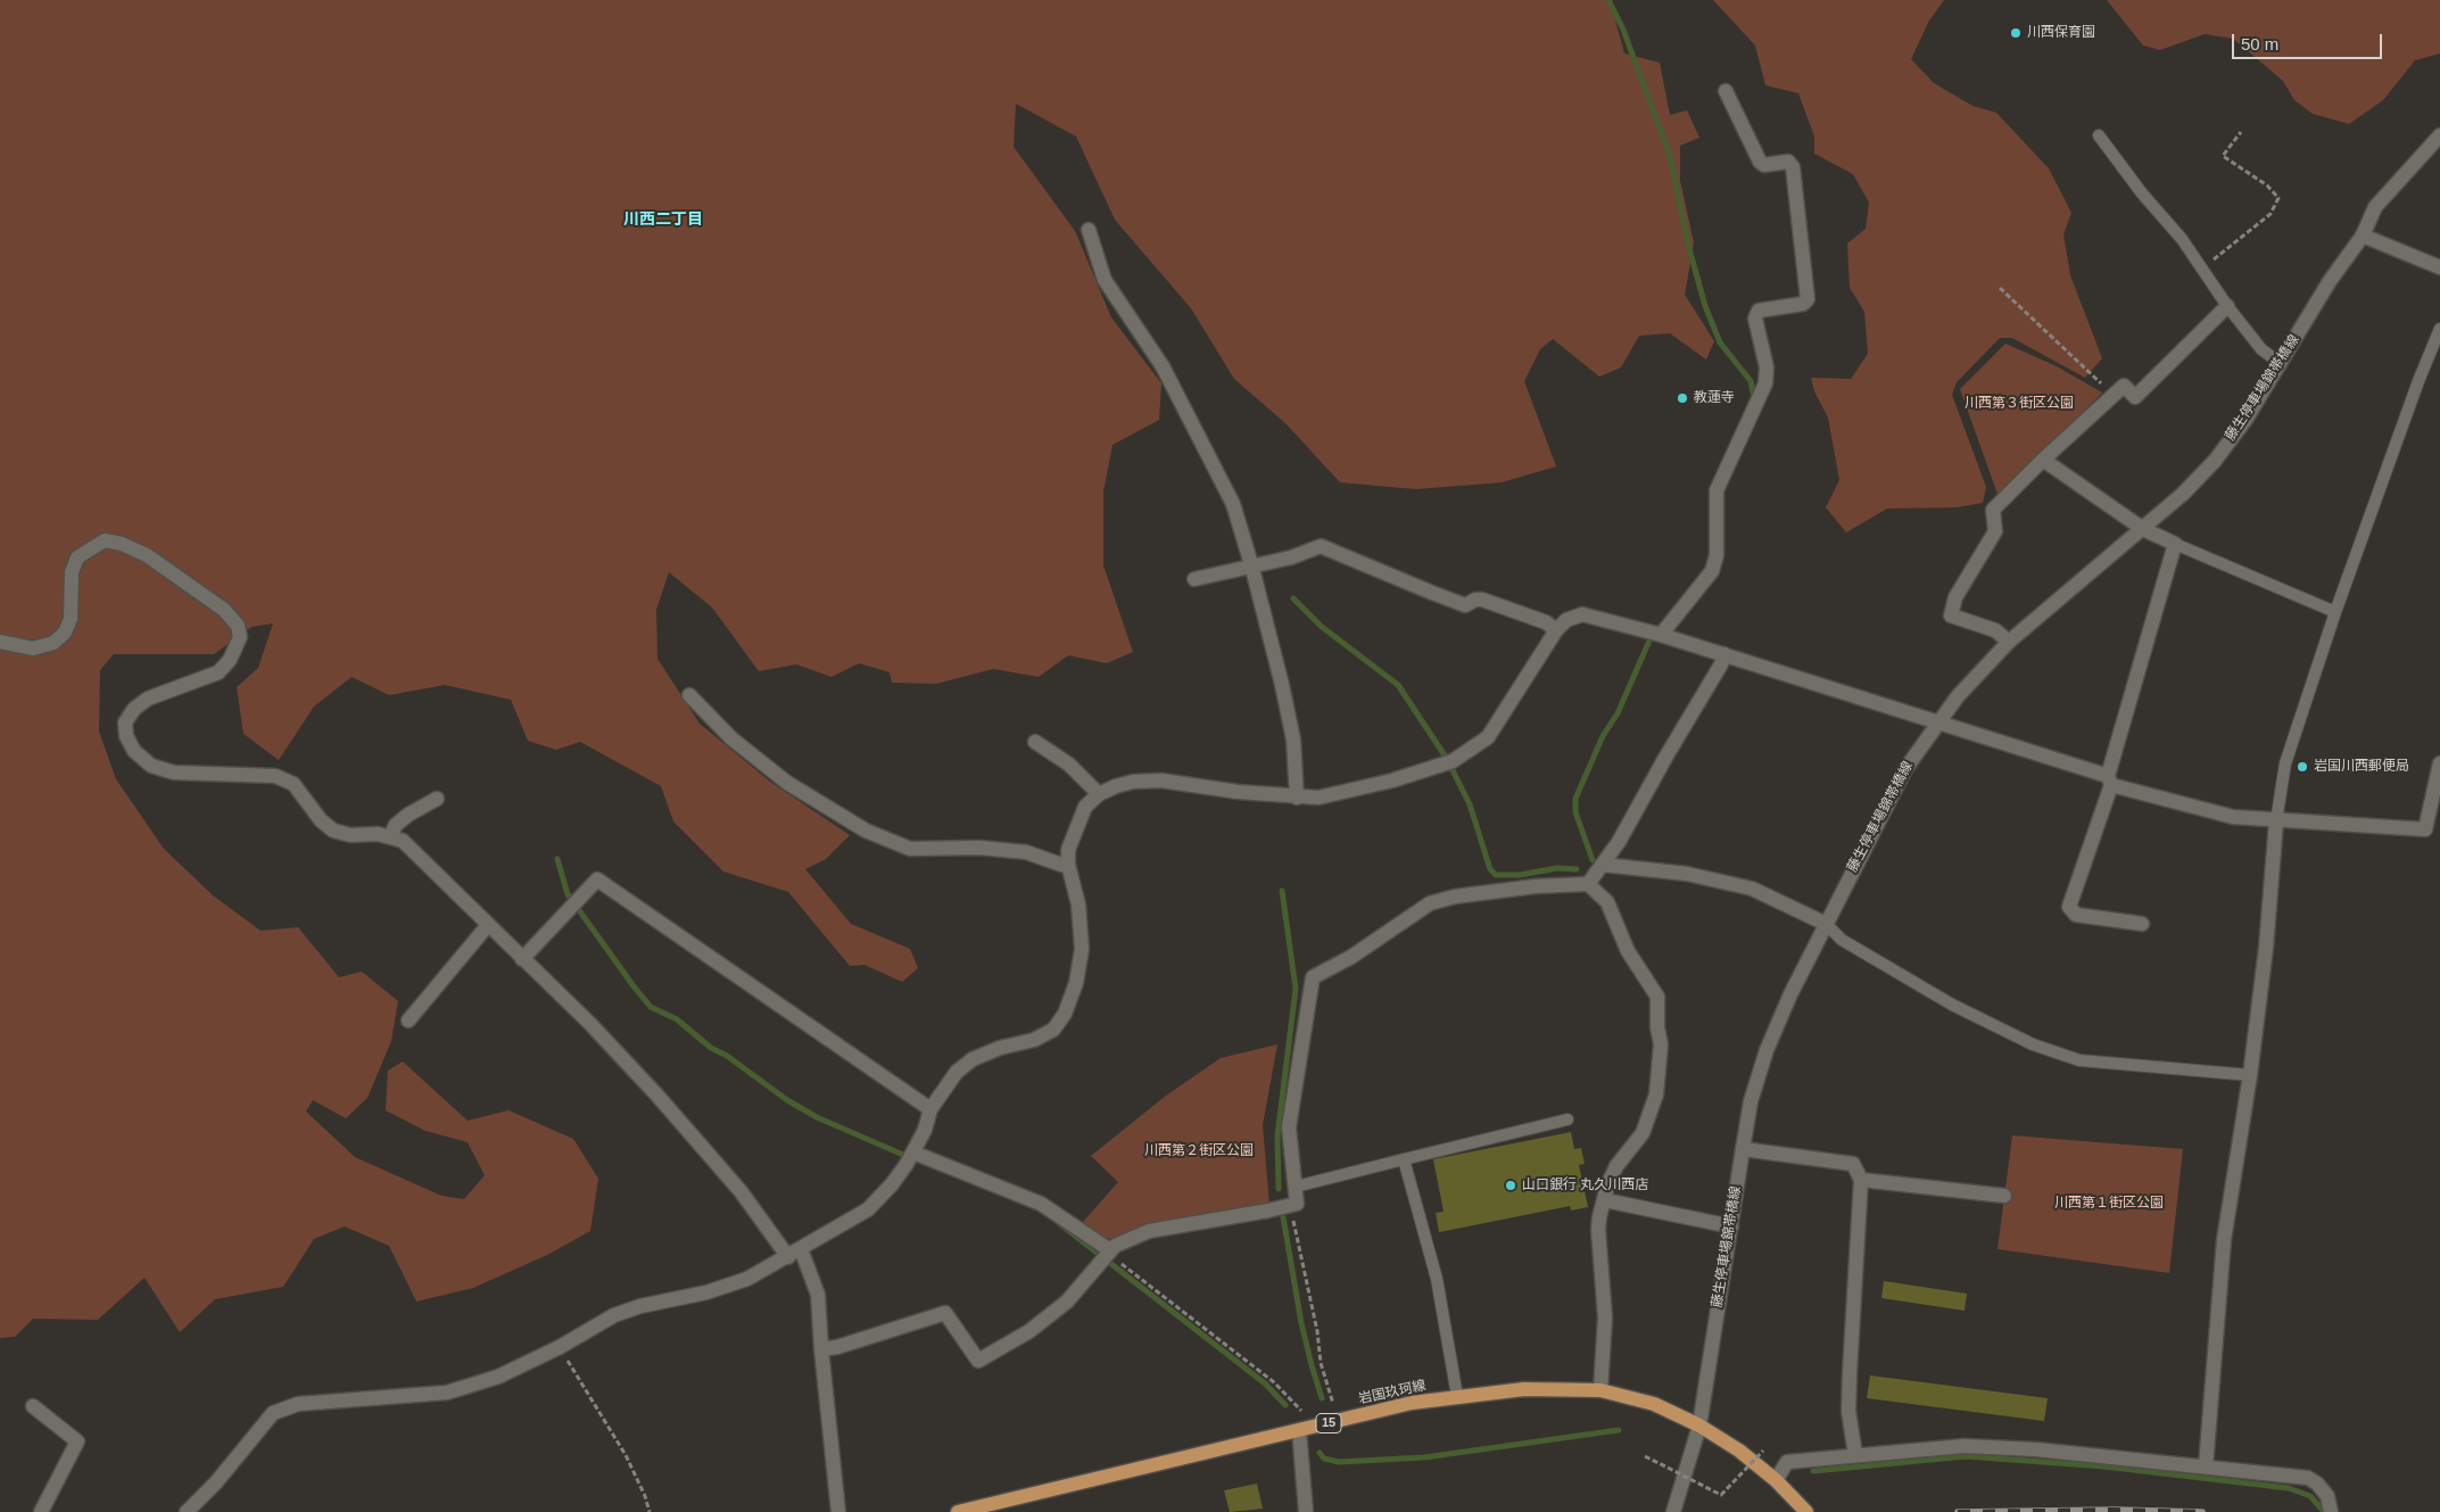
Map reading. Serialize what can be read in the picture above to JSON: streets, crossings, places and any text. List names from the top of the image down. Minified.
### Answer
{"streets":{"main road":["岩国玖珂線","15"],"street":["藤生停車場錦帯橋線"]},"crossings":[["藤生停車場錦帯橋線","岩国玖珂線"]],"districts":["川西二丁目"],"parks":["川西第３街区公園","川西第２街区公園","川西第１街区公園"],"places":["川西保育園","教蓮寺","岩国川西郵便局","山口銀行 丸久川西店"],"scale_bar":"50 m"}
